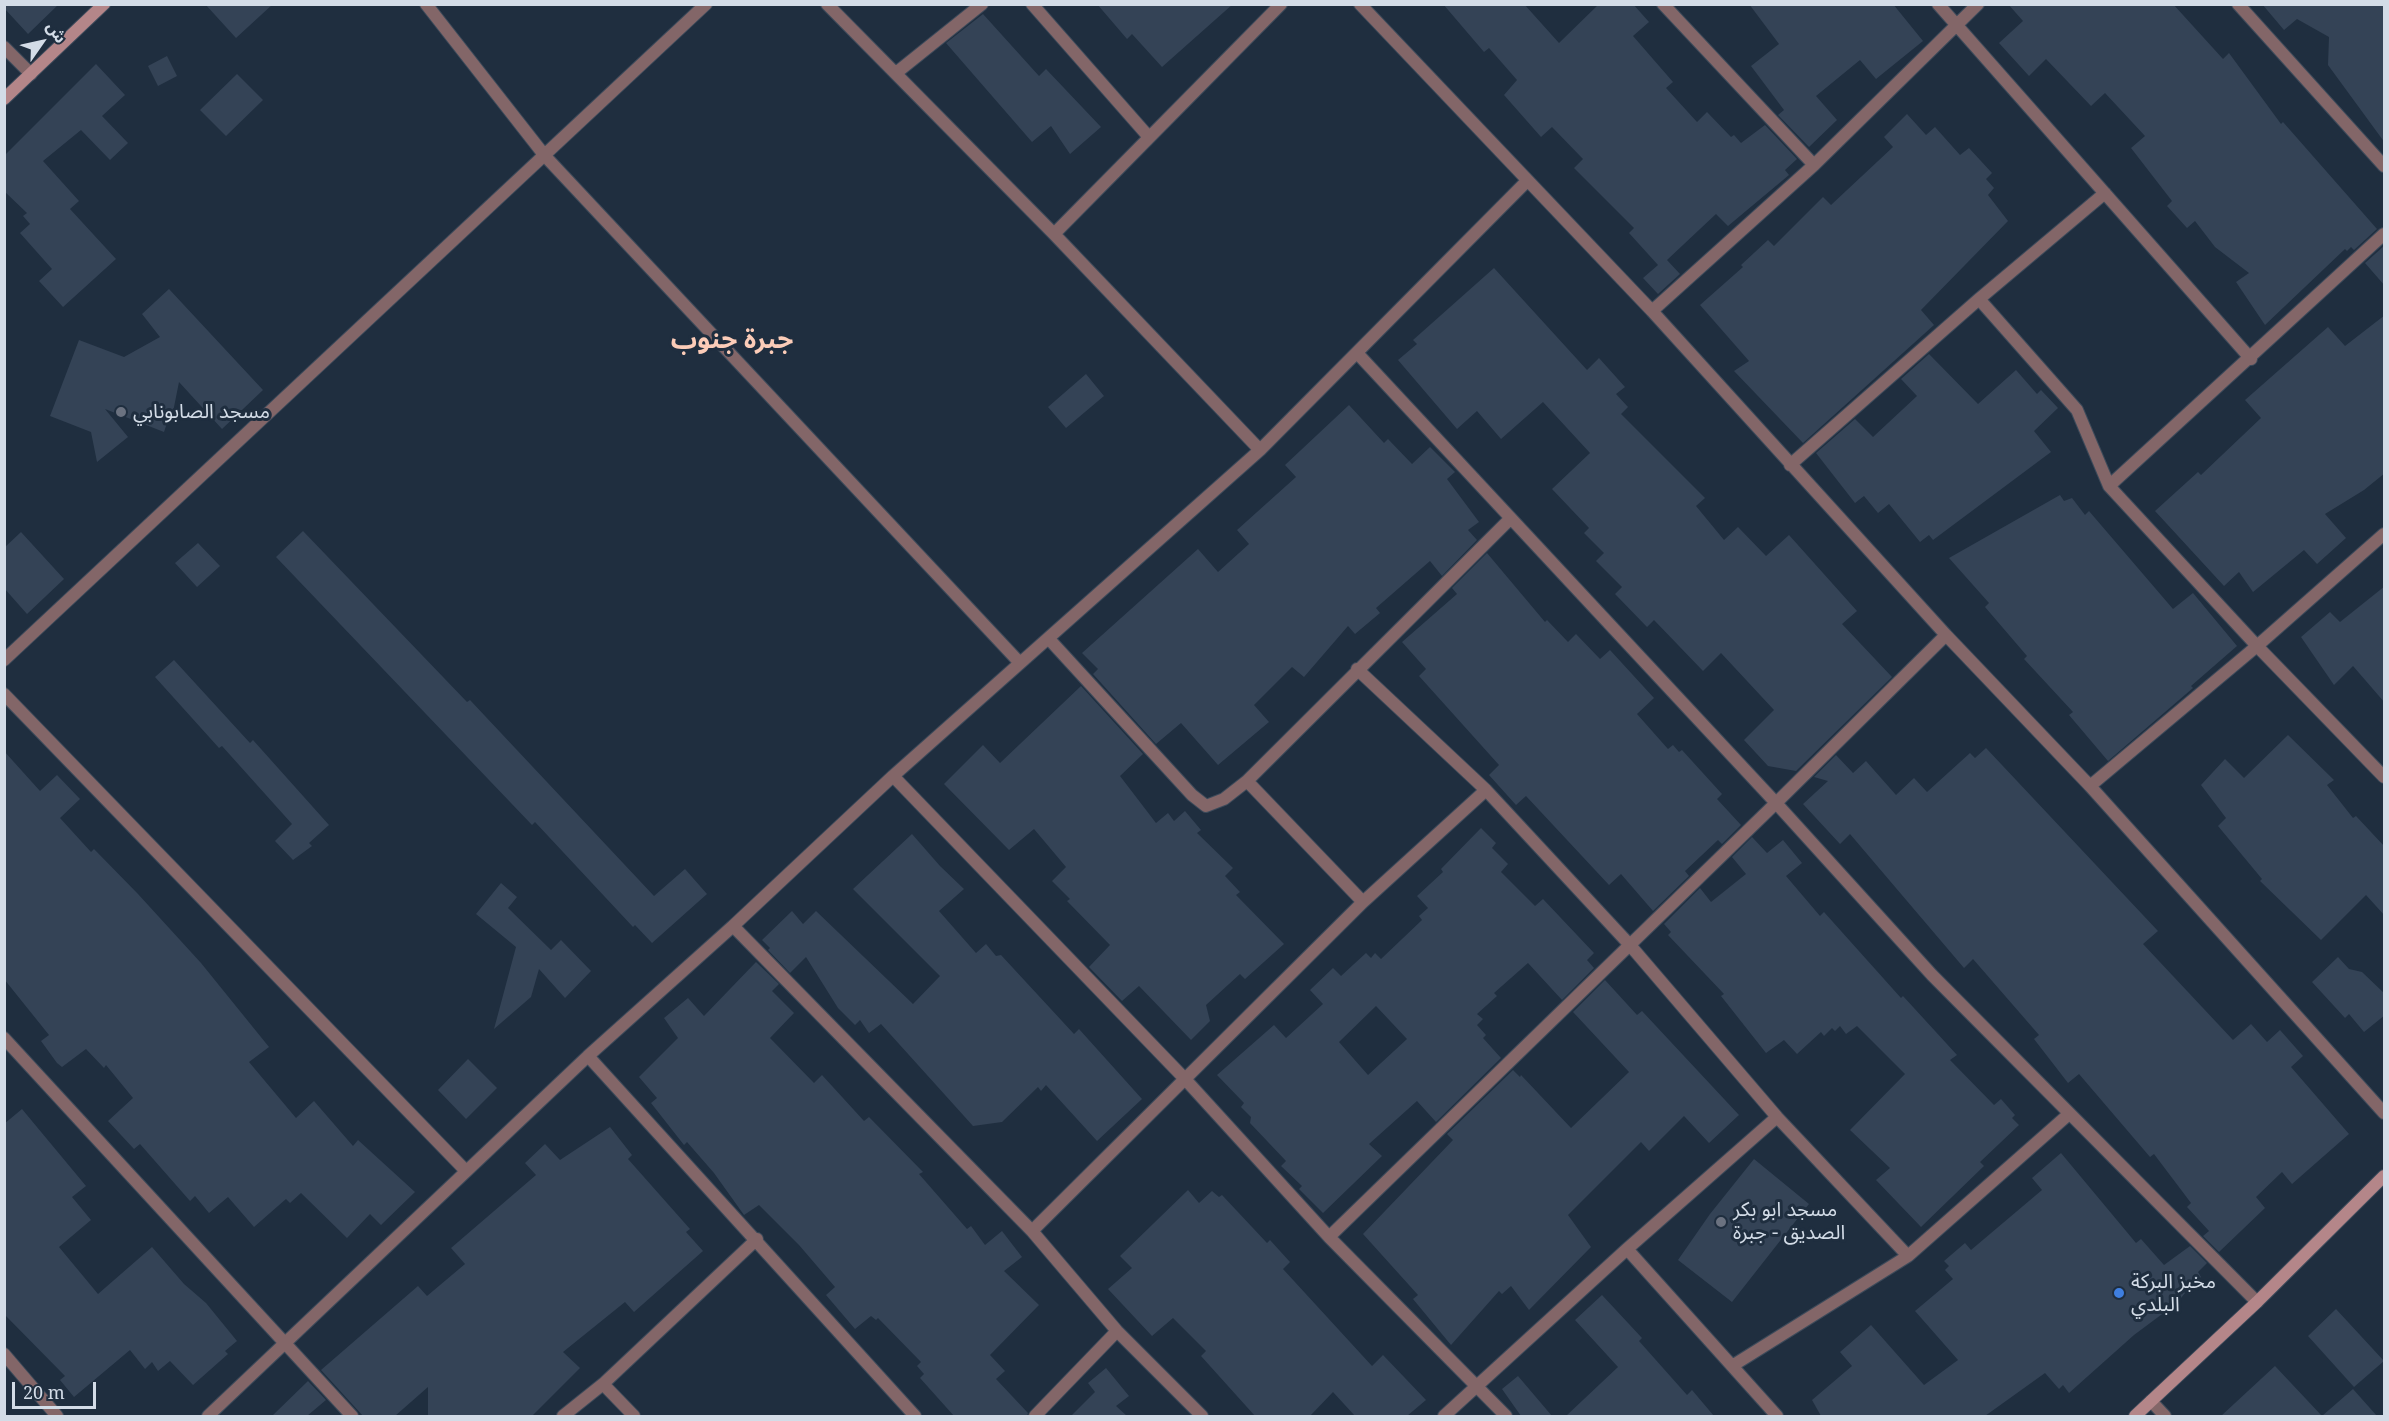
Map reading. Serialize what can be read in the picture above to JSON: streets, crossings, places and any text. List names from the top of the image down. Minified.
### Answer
{"districts":["جبرة جنوب"],"places":["مسجد الصابونابي","مسجد ابو بكر الصديق - جبرة","مخبز البركة البلدي"],"scale_bar":"20 m","north":"top right"}
